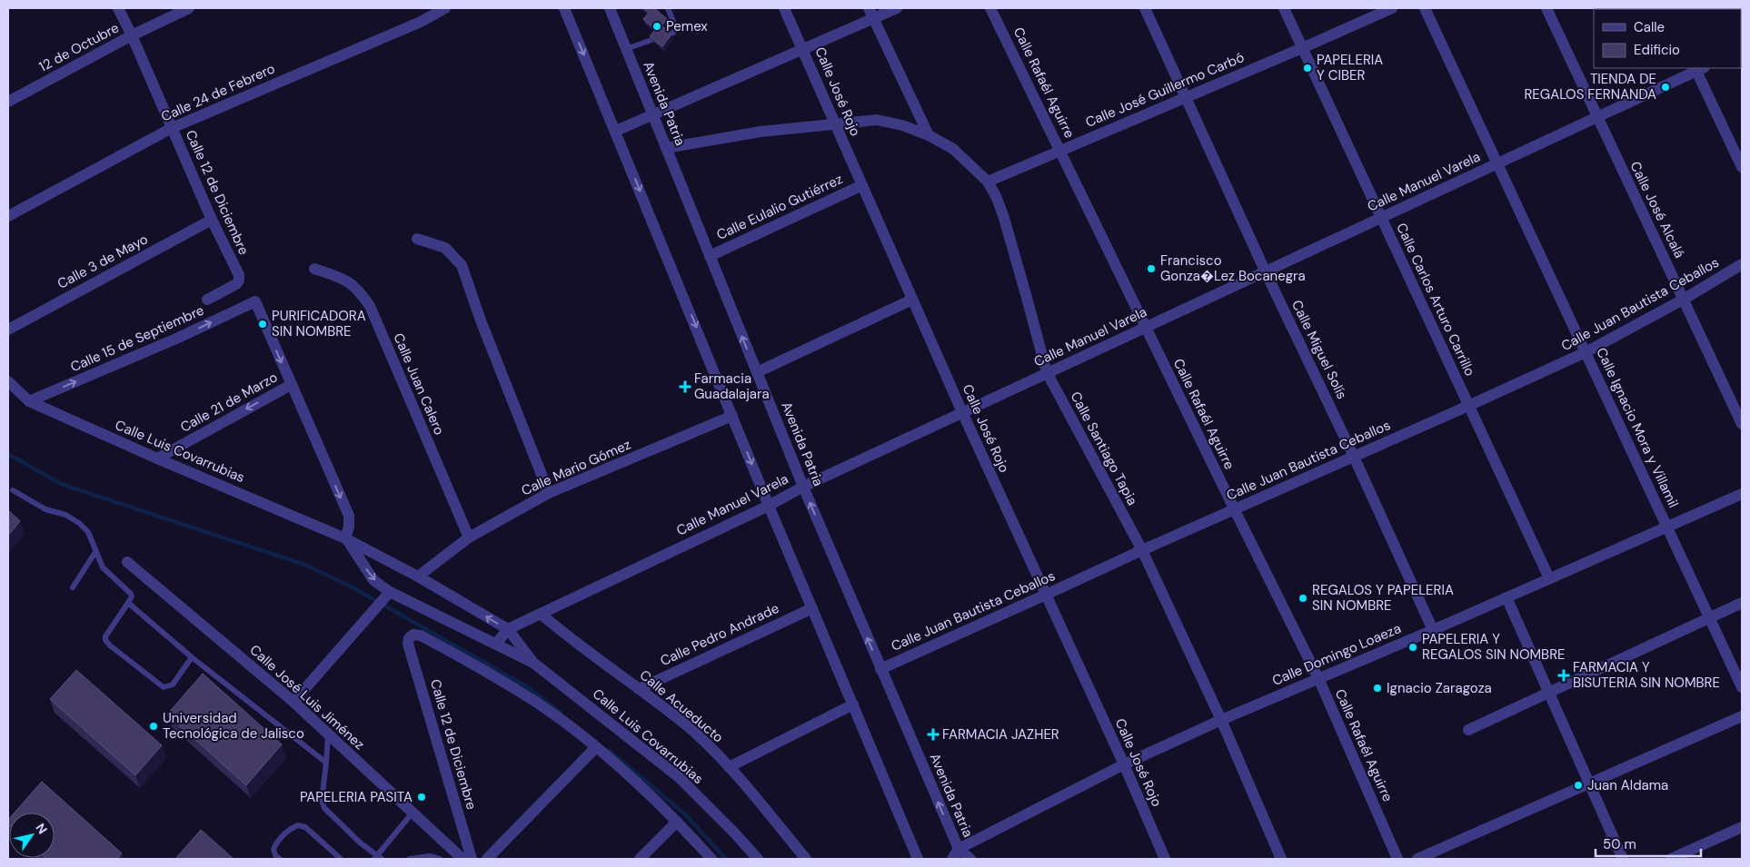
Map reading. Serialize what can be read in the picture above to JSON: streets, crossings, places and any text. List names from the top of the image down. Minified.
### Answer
{"streets":{"street":["12 de Octubre","Calle Rafaél Aguirre","Calle José Guillermo Carbó","Calle José Rojo","Calle 24 de Febrero","Avenida Patria","Calle Manuel Varela","Calle 12 de Diciembre","Calle Eulalio Gutiérrez","Calle José Alcalá","Calle 3 de Mayo","Calle Carlos Arturo Carrillo","Calle Juan Bautista Ceballos","Calle 15 de Septiembre","Calle Miguel Solís","Calle Juan Calero","Calle 21 de Marzo","Calle Ignacio Mora y Villamil","Calle Santiago Tapia","Calle Luis Covarrubias","Calle Mario Gómez","Calle Pedro Andrade","Calle Domingo Loaeza","Calle José Luis Jiménez","Calle Acueducto"]},"crossings":[["12 de Octubre","Calle 12 de Diciembre"],["Calle Rafaél Aguirre","Calle José Guillermo Carbó"],["Calle Rafaél Aguirre","Calle Manuel Varela"],["Calle Rafaél Aguirre","Calle Juan Bautista Ceballos"],["Calle Rafaél Aguirre","Calle Domingo Loaeza"],["Calle José Guillermo Carbó","Calle Carlos Arturo Carrillo"],["Calle José Guillermo Carbó","Calle Miguel Solís"],["Calle José Guillermo Carbó","Calle Santiago Tapia"],["Calle José Rojo","Calle Manuel Varela"],["Calle José Rojo","Calle Eulalio Gutiérrez"],["Calle José Rojo","Calle Juan Bautista Ceballos"],["Calle José Rojo","Calle Domingo Loaeza"],["Calle 24 de Febrero","Calle 12 de Diciembre"],["Avenida Patria","Calle Manuel Varela"],["Avenida Patria","Calle Eulalio Gutiérrez"],["Avenida Patria","Calle Juan Bautista Ceballos"],["Avenida Patria","Calle Domingo Loaeza"],["Calle Manuel Varela","Calle José Alcalá"],["Calle Manuel Varela","Calle Carlos Arturo Carrillo"],["Calle Manuel Varela","Calle Miguel Solís"],["Calle Manuel Varela","Calle Ignacio Mora y Villamil"],["Calle Manuel Varela","Calle Santiago Tapia"],["Calle Manuel Varela","Calle Luis Covarrubias"],["Calle Manuel Varela","Calle Acueducto"],["Calle 12 de Diciembre","Calle 3 de Mayo"],["Calle José Alcalá","Calle Juan Bautista Ceballos"],["Calle Carlos Arturo Carrillo","Calle Juan Bautista Ceballos"],["Calle Carlos Arturo Carrillo","Calle Domingo Loaeza"],["Calle Juan Bautista Ceballos","Calle Miguel Solís"],["Calle Juan Bautista Ceballos","Calle Ignacio Mora y Villamil"],["Calle Juan Bautista Ceballos","Calle Santiago Tapia"],["Calle 15 de Septiembre","Calle 21 de Marzo"],["Calle 15 de Septiembre","Calle Luis Covarrubias"],["Calle Miguel Solís","Calle Domingo Loaeza"],["Calle Juan Calero","Calle Mario Gómez"],["Calle 21 de Marzo","Calle Luis Covarrubias"],["Calle Ignacio Mora y Villamil","Calle Domingo Loaeza"],["Calle Santiago Tapia","Calle Domingo Loaeza"],["Calle Luis Covarrubias","Calle Mario Gómez"],["Calle Pedro Andrade","Calle Acueducto"]],"one_way":["Calle 21 de Marzo"],"places":{"other":["Pemex","PAPELERIA Y CIBER","TIENDA DE REGALOS FERNANDA","Francisco Gonza�Lez Bocanegra","PURIFICADORA SIN NOMBRE","REGALOS Y PAPELERIA SIN NOMBRE","PAPELERIA Y REGALOS SIN NOMBRE","Ignacio Zaragoza","Universidad Tecnológica de Jalisco","Juan Aldama","PAPELERIA PASITA"],"health":["Farmacia Guadalajara","FARMACIA Y BISUTERIA SIN NOMBRE","FARMACIA JAZHER"]},"legend":["Calle","Edificio"],"scale_bar":"50 m","north":"top right"}
